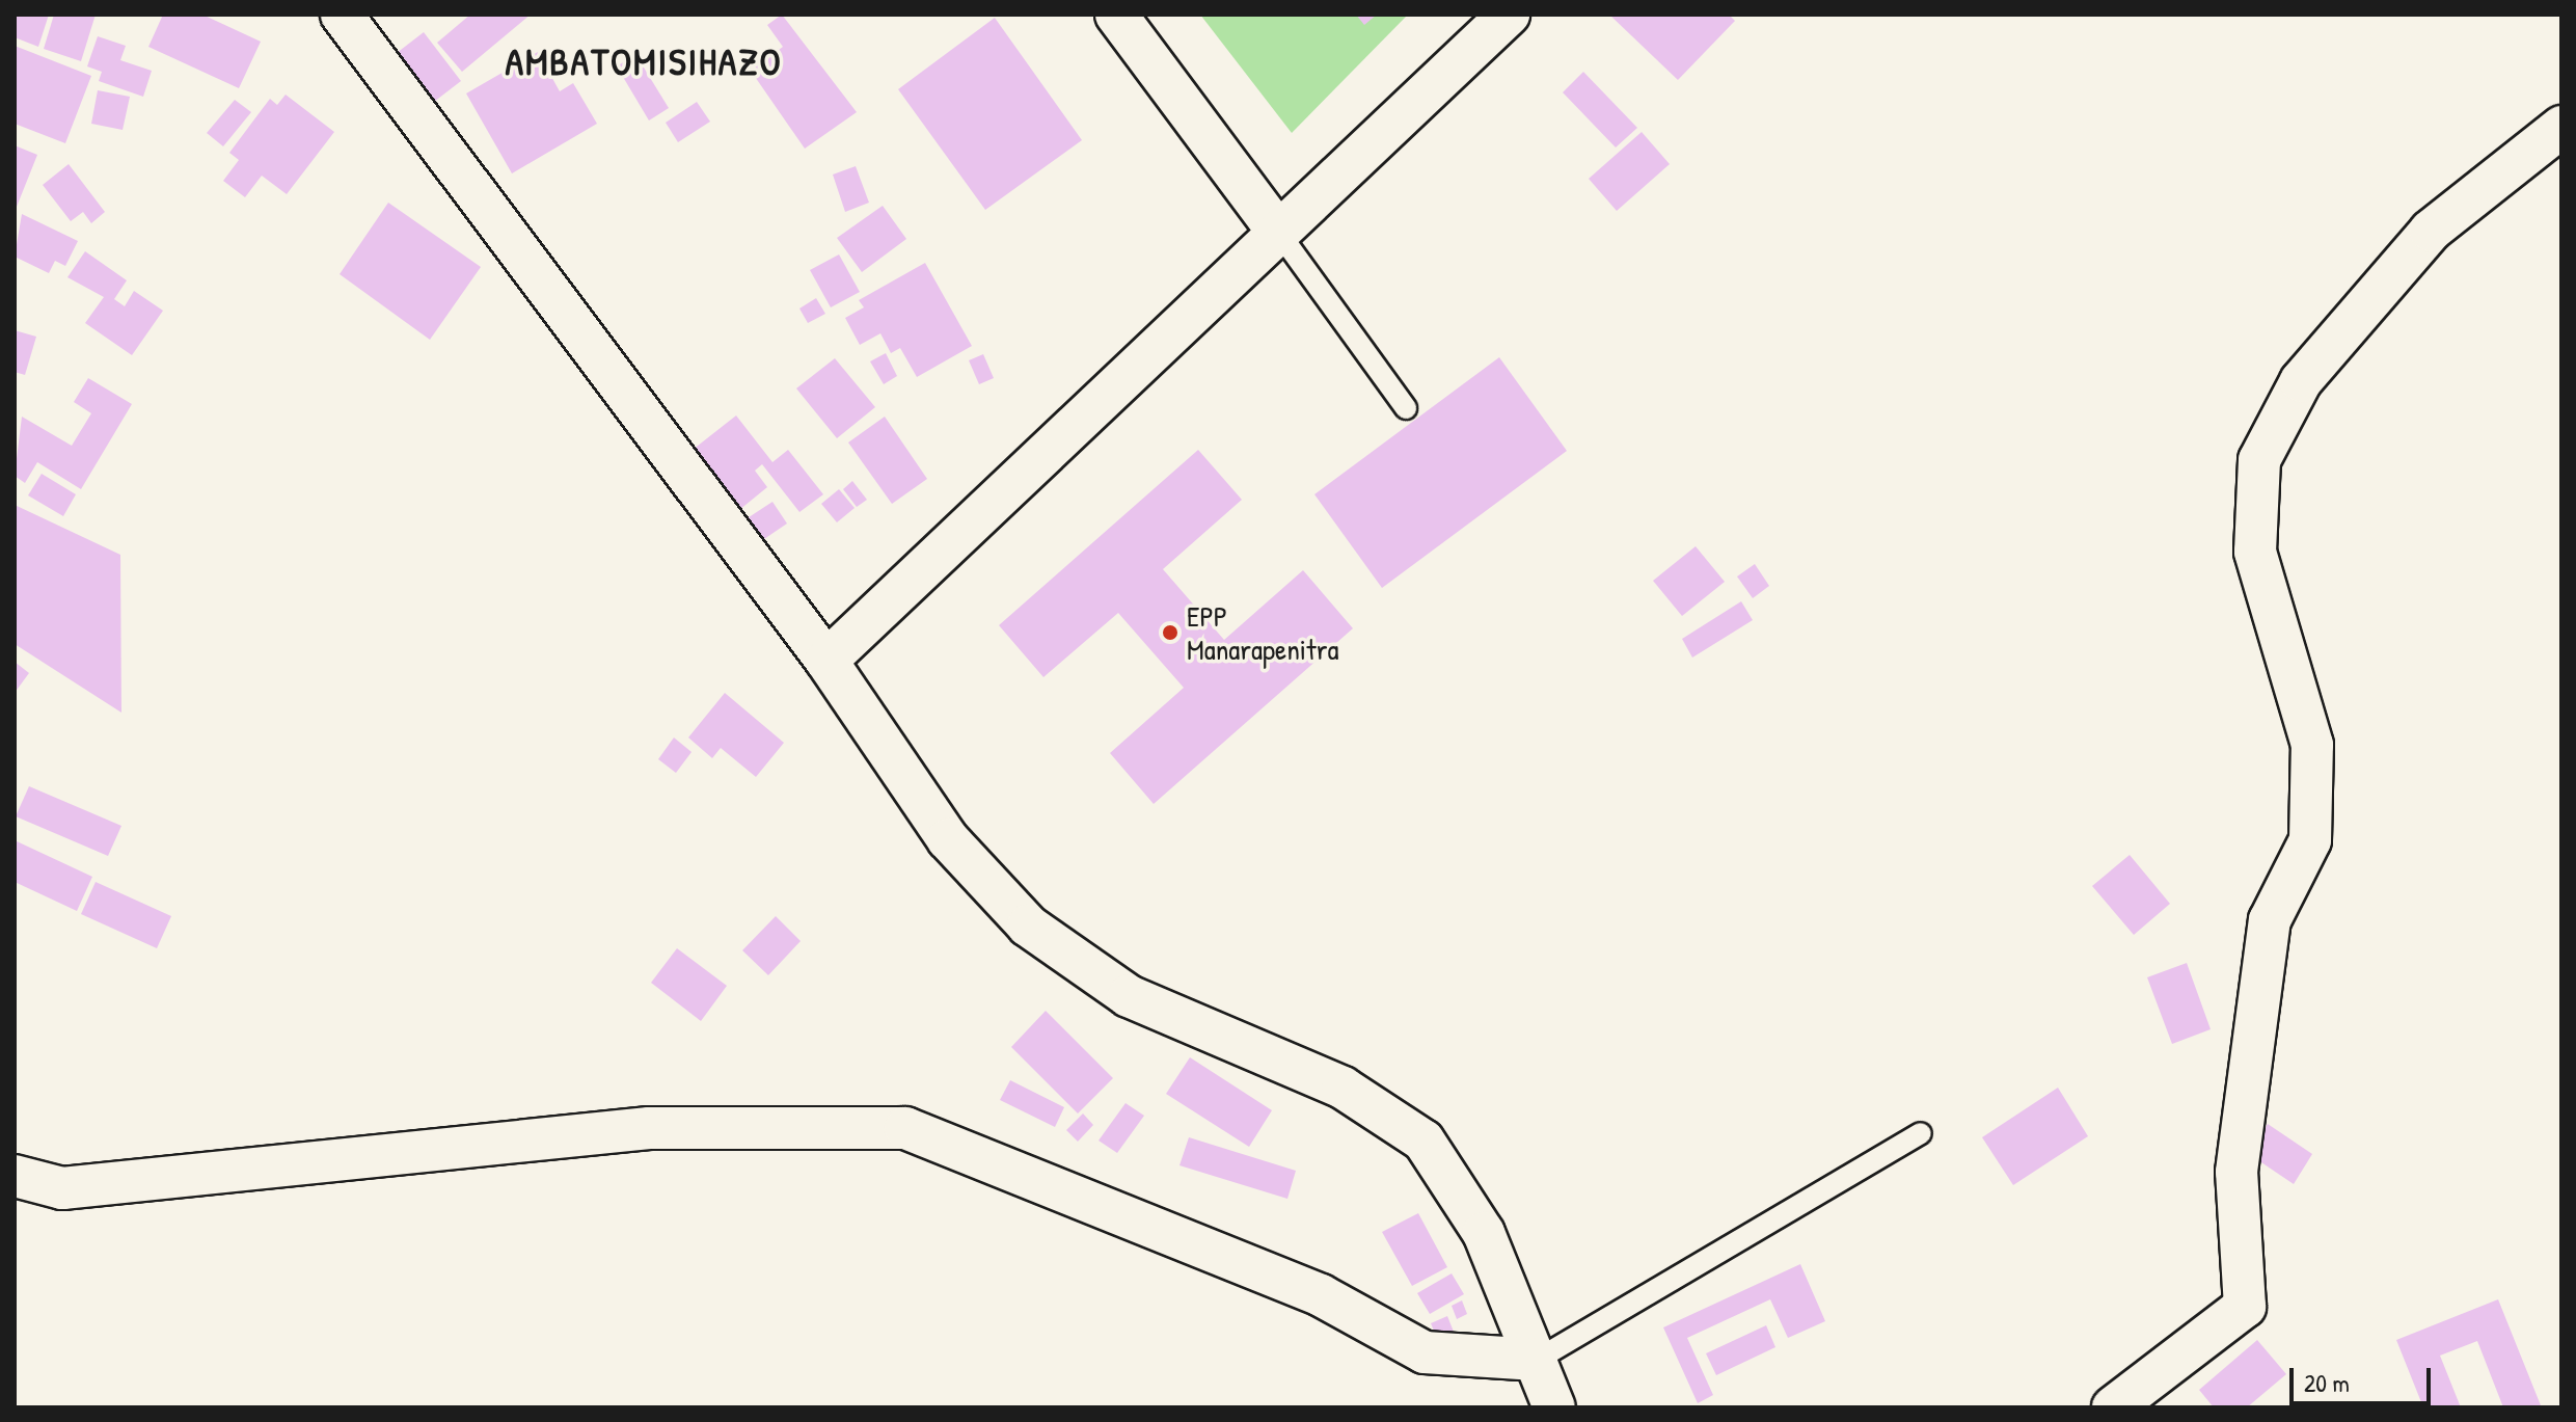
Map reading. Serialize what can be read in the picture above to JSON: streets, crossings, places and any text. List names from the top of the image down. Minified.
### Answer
{"districts":["AMBATOMISIHAZO"],"places":["EPP Manarapenitra"],"scale_bar":"20 m"}
